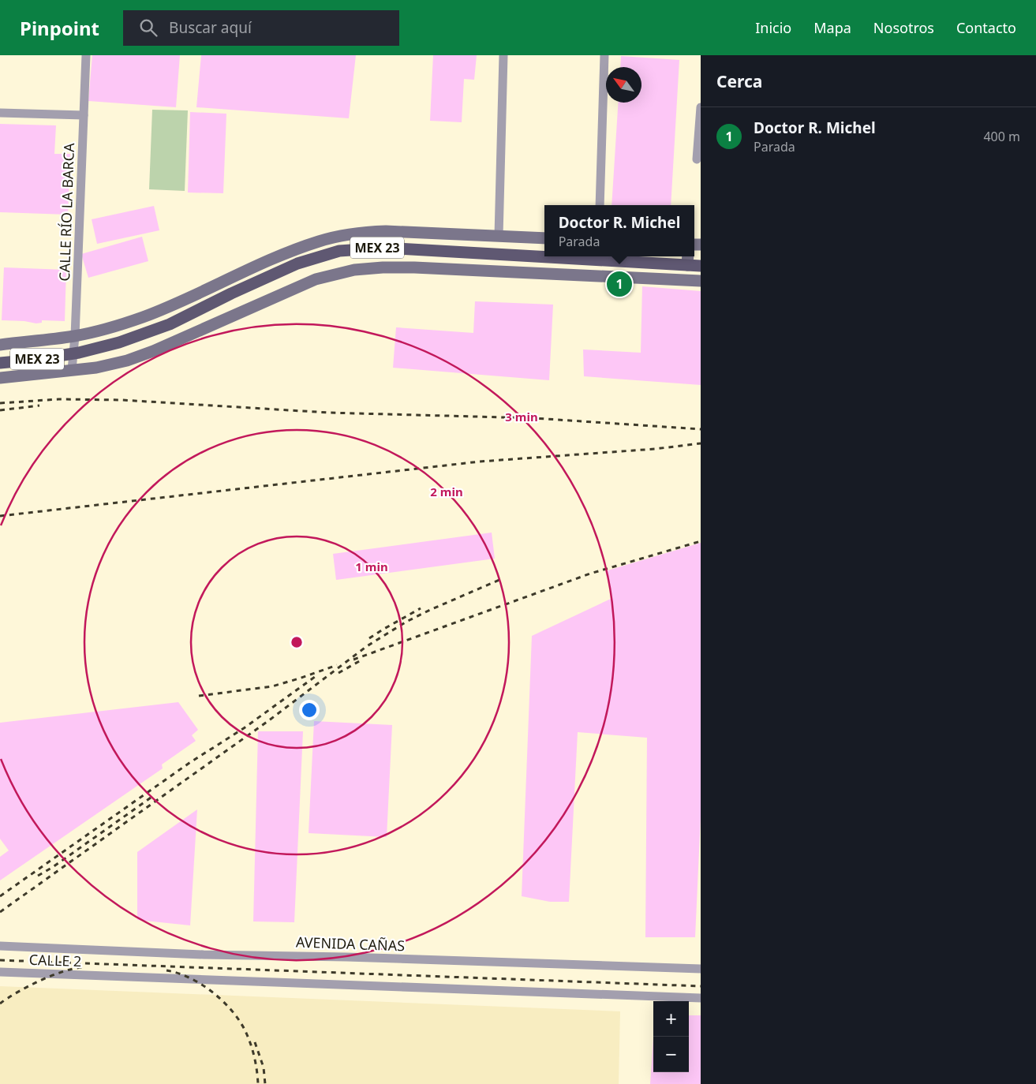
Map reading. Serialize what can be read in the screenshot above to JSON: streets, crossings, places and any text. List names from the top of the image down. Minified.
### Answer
{"streets":{"main road":["MEX 23"],"street":["CALLE RÍO LA BARCA","AVENIDA CAÑAS","CALLE 2"]},"crossings":[["CALLE RÍO LA BARCA","MEX 23"]],"north":"top left","page":{"header":"Pinpoint","search":"Buscar aquí","nav":["Inicio","Mapa","Nosotros","Contacto"],"heading":"Cerca","list":[{"mark":"1","name":"Doctor R. Michel","note":"Parada","value":"400 m"}],"popup":["Doctor R. Michel","Parada"],"pins":"1","map_buttons":["+","−"]},"rings":["3 min","2 min","1 min"]}
